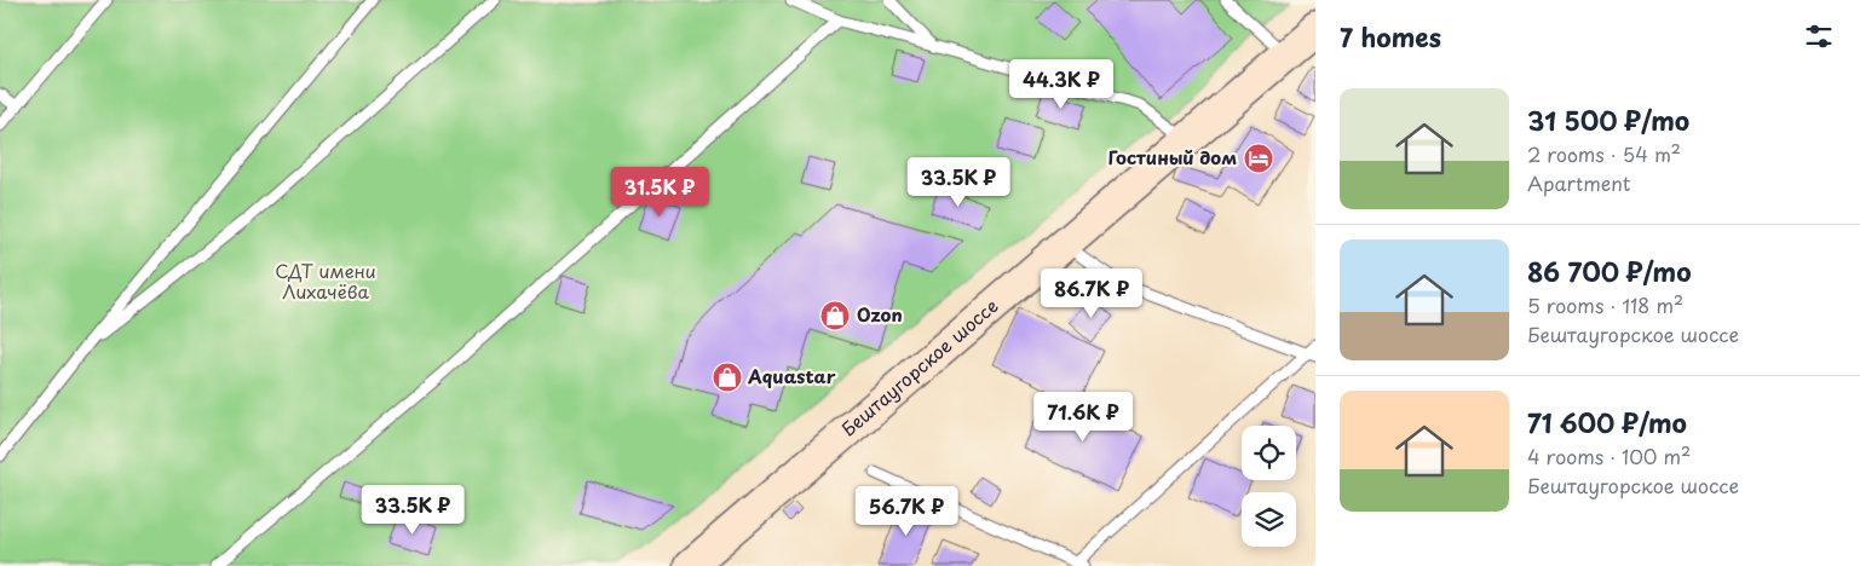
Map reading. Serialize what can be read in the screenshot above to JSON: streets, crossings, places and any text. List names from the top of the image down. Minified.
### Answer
{"streets":{"main road":["Бештаугорское шоссе"]},"parks":["СДТ имени Лихачёва"],"places":{"hotel":["Гостиный дом"],"shop":["Ozon","Aquastar"]},"page":{"heading":"7 homes","price":["44.3K ₽","33.5K ₽","31.5K ₽","86.7K ₽","71.6K ₽","33.5K ₽","56.7K ₽"],"list":[{"name":"31 500 ₽/mo","note":"2 rooms · 54 m² · Apartment"},{"name":"86 700 ₽/mo","note":"5 rooms · 118 m² · Бештаугорское шоссе"},{"name":"71 600 ₽/mo","note":"4 rooms · 100 m² · Бештаугорское шоссе"}]}}
